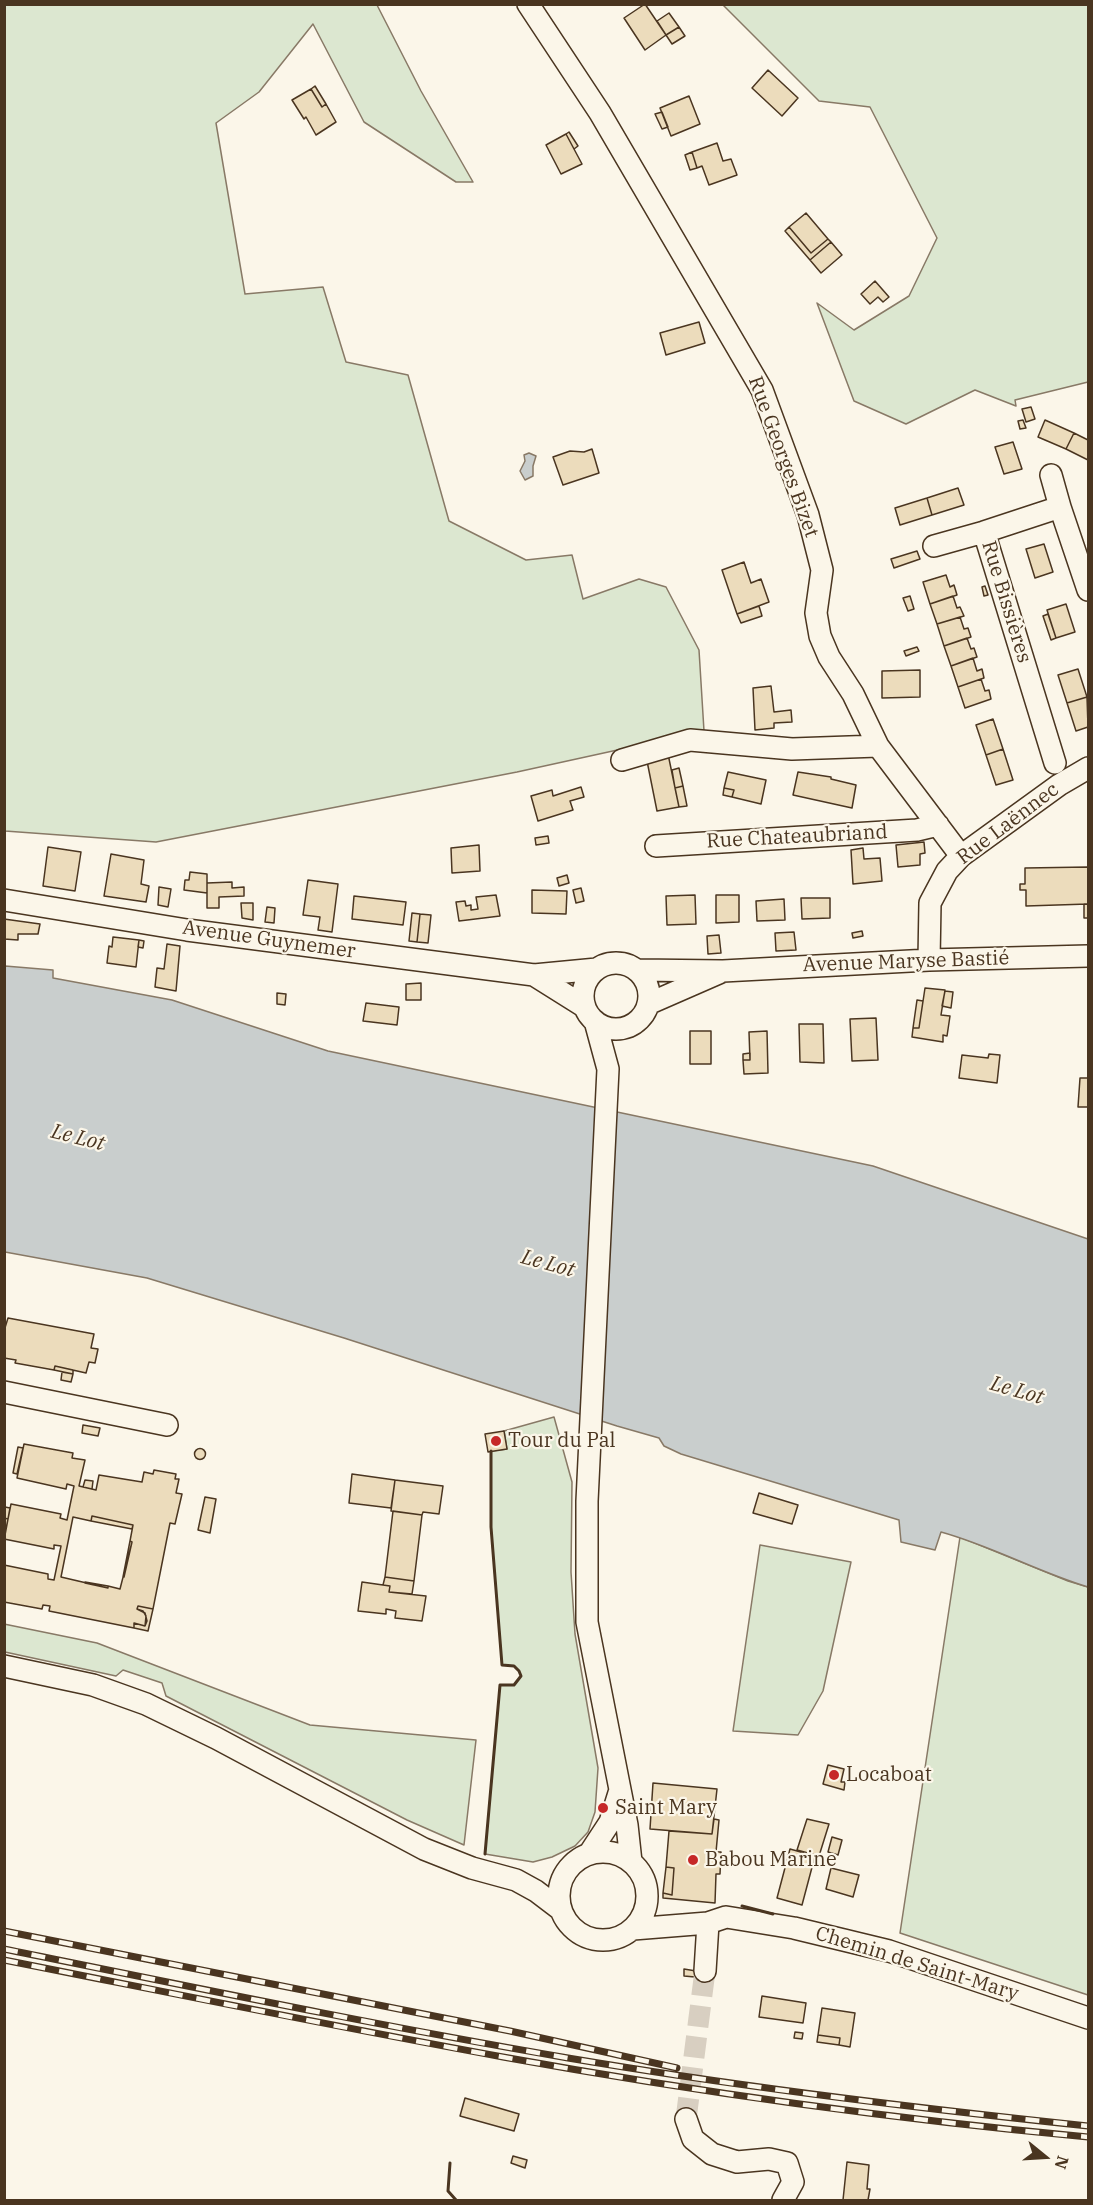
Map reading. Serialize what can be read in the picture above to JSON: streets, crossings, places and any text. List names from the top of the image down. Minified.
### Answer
{"streets":{"street":["Rue Georges Bizet","Rue Bissières","Rue Laënnec","Rue Chateaubriand","Avenue Guynemer","Avenue Maryse Bastié","Chemin de Saint-Mary"]},"crossings":[["Rue Georges Bizet","Rue Laënnec"],["Rue Georges Bizet","Rue Chateaubriand"],["Rue Laënnec","Avenue Maryse Bastié"],["Avenue Guynemer","Avenue Maryse Bastié"]],"water":["Le Lot"],"places":["Tour du Pal","Locaboat","Saint Mary","Babou Marine"],"north":"right"}
